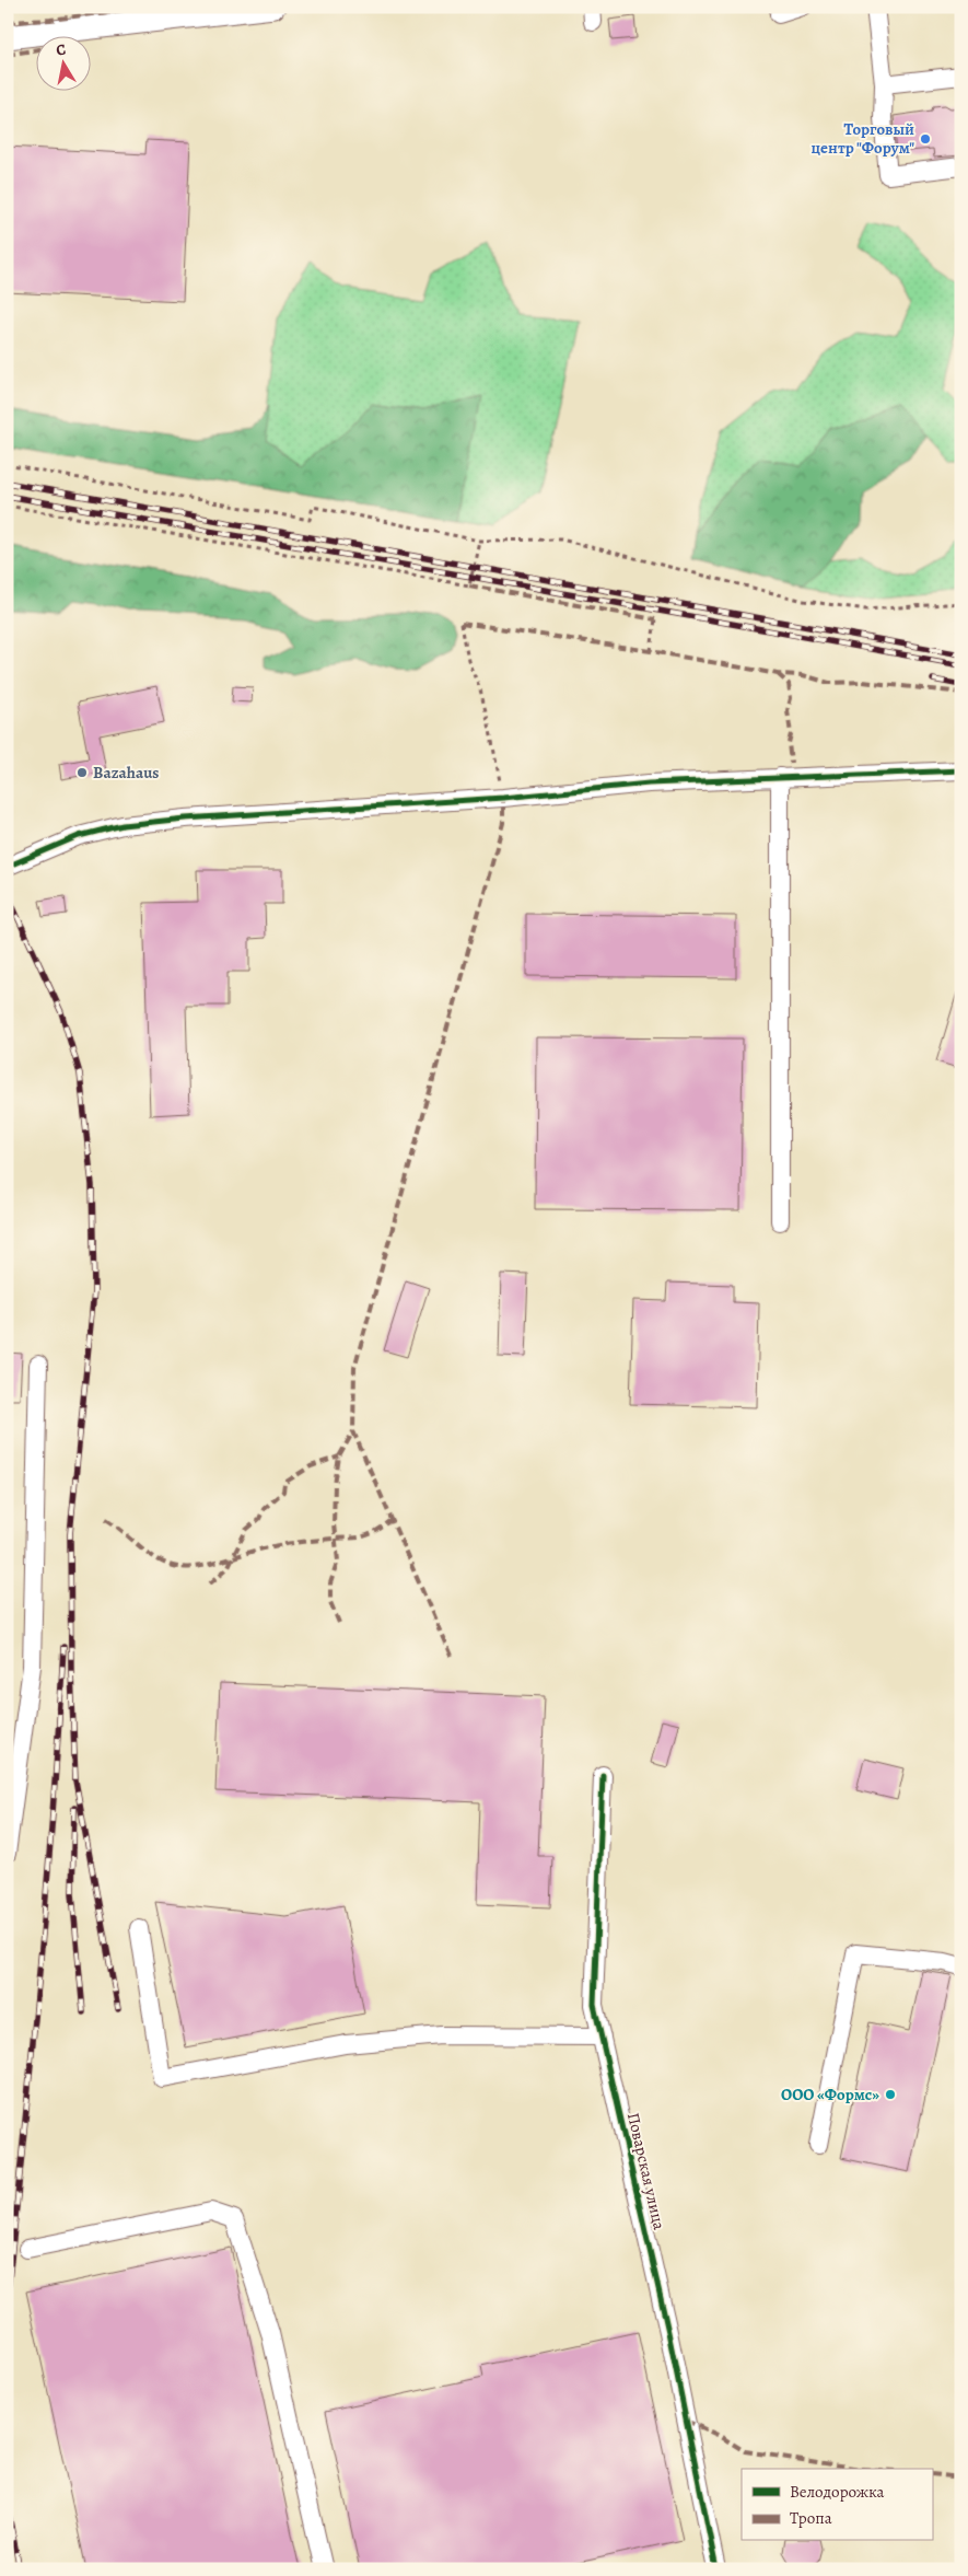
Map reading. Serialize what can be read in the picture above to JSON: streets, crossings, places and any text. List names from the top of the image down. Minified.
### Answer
{"streets":{"street":["Поварская улица"]},"places":["Торговый центр \"Форум\"","Bazahaus","ООО «Формс»"],"legend":["Велодорожка","Тропа"],"north":"top"}
